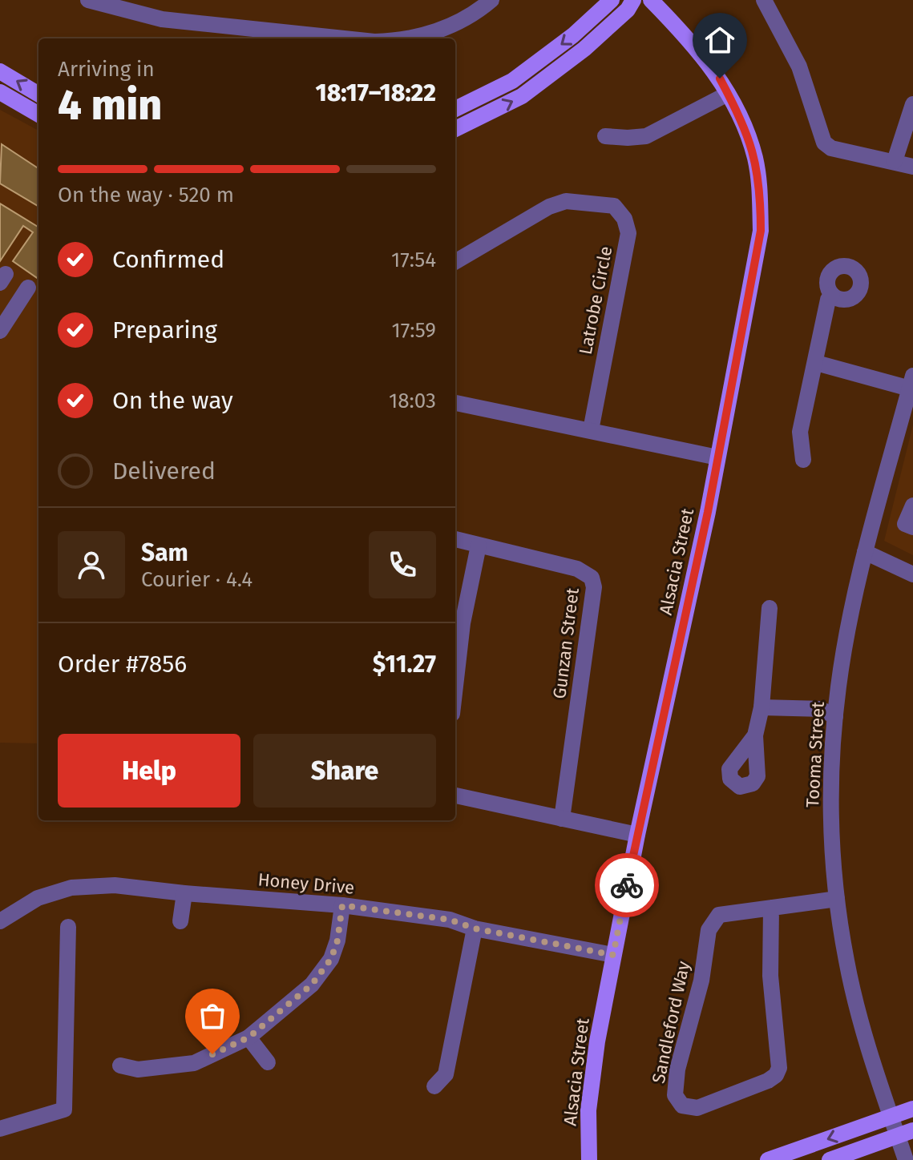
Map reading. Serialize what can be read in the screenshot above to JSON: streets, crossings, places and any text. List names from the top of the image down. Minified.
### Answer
{"streets":{"main road":["Alsacia Street"],"street":["Latrobe Circle","Gunzan Street","Tooma Street","Honey Drive","Sandleford Way"]},"crossings":[["Alsacia Street","Honey Drive"]],"page":{"heading":["4 min","Arriving in","18:17–18:22"],"panel":["Sam","Courier · 4.4","Order #7856","$11.27"],"bar":"On the way · 520 m","list":[["Confirmed","17:54"],["Preparing","17:59"],["On the way","18:03"],"Delivered"],"buttons":["Help","Share"]}}
